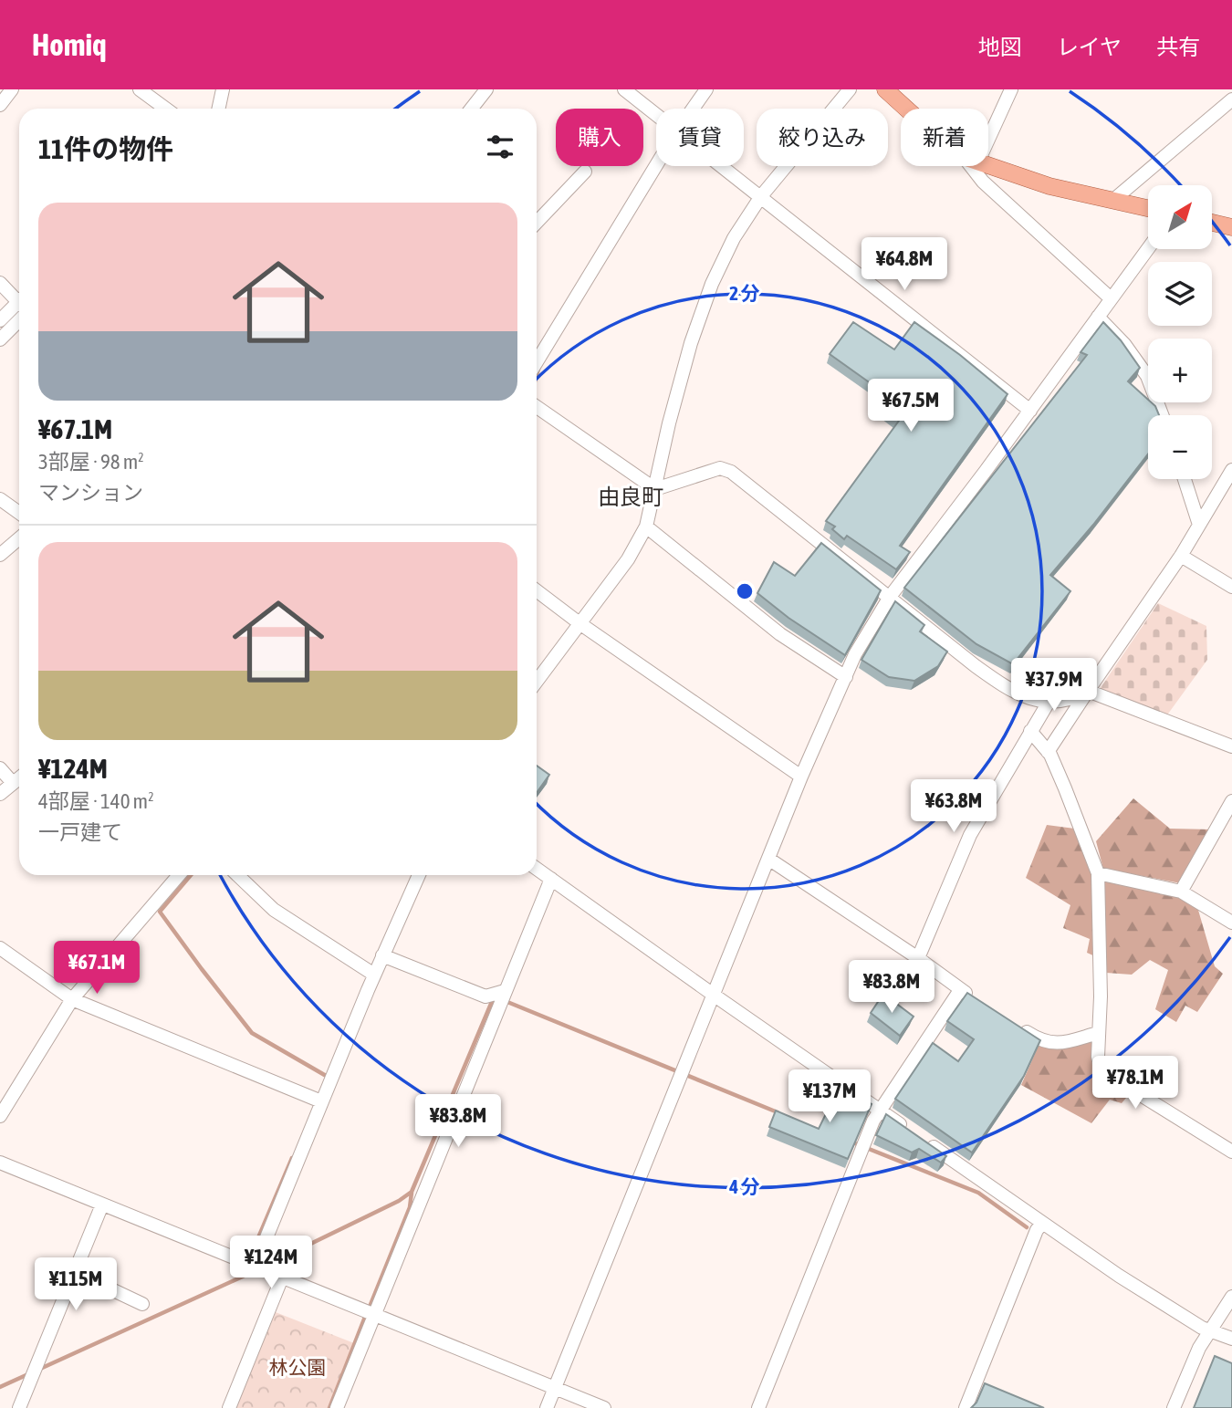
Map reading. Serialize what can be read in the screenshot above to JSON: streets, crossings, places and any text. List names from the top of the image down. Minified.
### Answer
{"districts":["由良町"],"parks":["林公園"],"north":"top right","page":{"header":"Homiq","nav":["地図","レイヤ","共有"],"chip":["購入","賃貸","絞り込み","新着"],"heading":"11件の物件","map_buttons":["+","−"],"list":[{"name":"¥67.1M","note":"3部屋 · 98 m² · マンション"},{"name":"¥124M","note":"4部屋 · 140 m² · 一戸建て"}],"price":["¥64.8M","¥67.5M","¥37.9M","¥63.8M","¥67.1M","¥83.8M","¥78.1M","¥137M","¥83.8M","¥124M","¥115M"]},"rings":["2 分","4 分"]}
